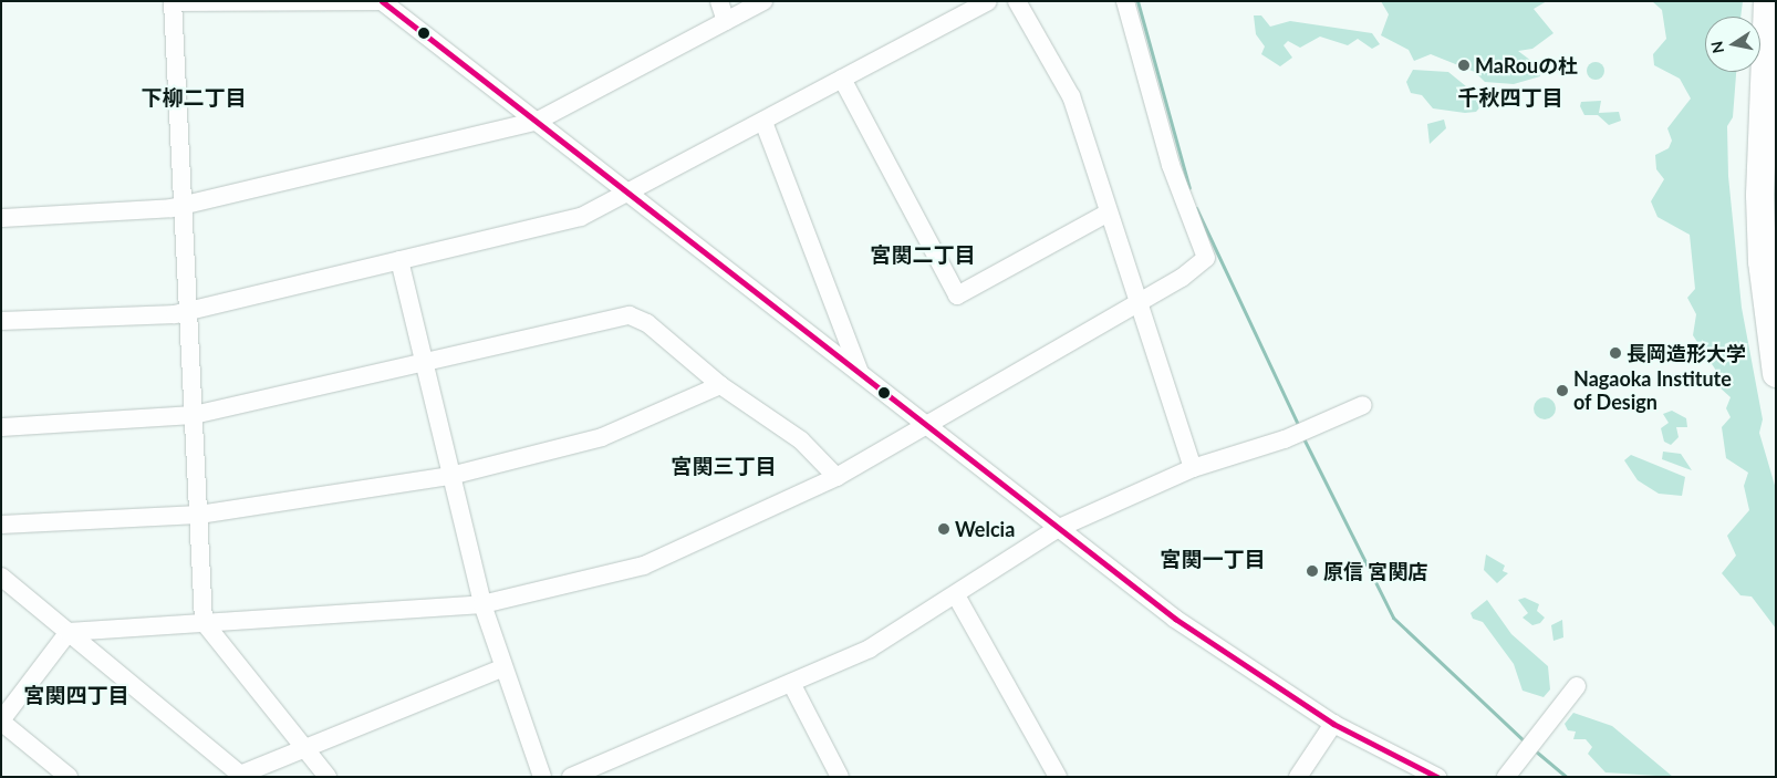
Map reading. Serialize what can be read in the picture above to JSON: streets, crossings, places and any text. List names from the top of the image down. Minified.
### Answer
{"districts":["下柳二丁目","千秋四丁目","宮関二丁目","宮関三丁目","宮関一丁目","宮関四丁目"],"places":["MaRouの杜","長岡造形大学","Nagaoka Institute of Design","Welcia","原信 宮関店"],"north":"left"}
